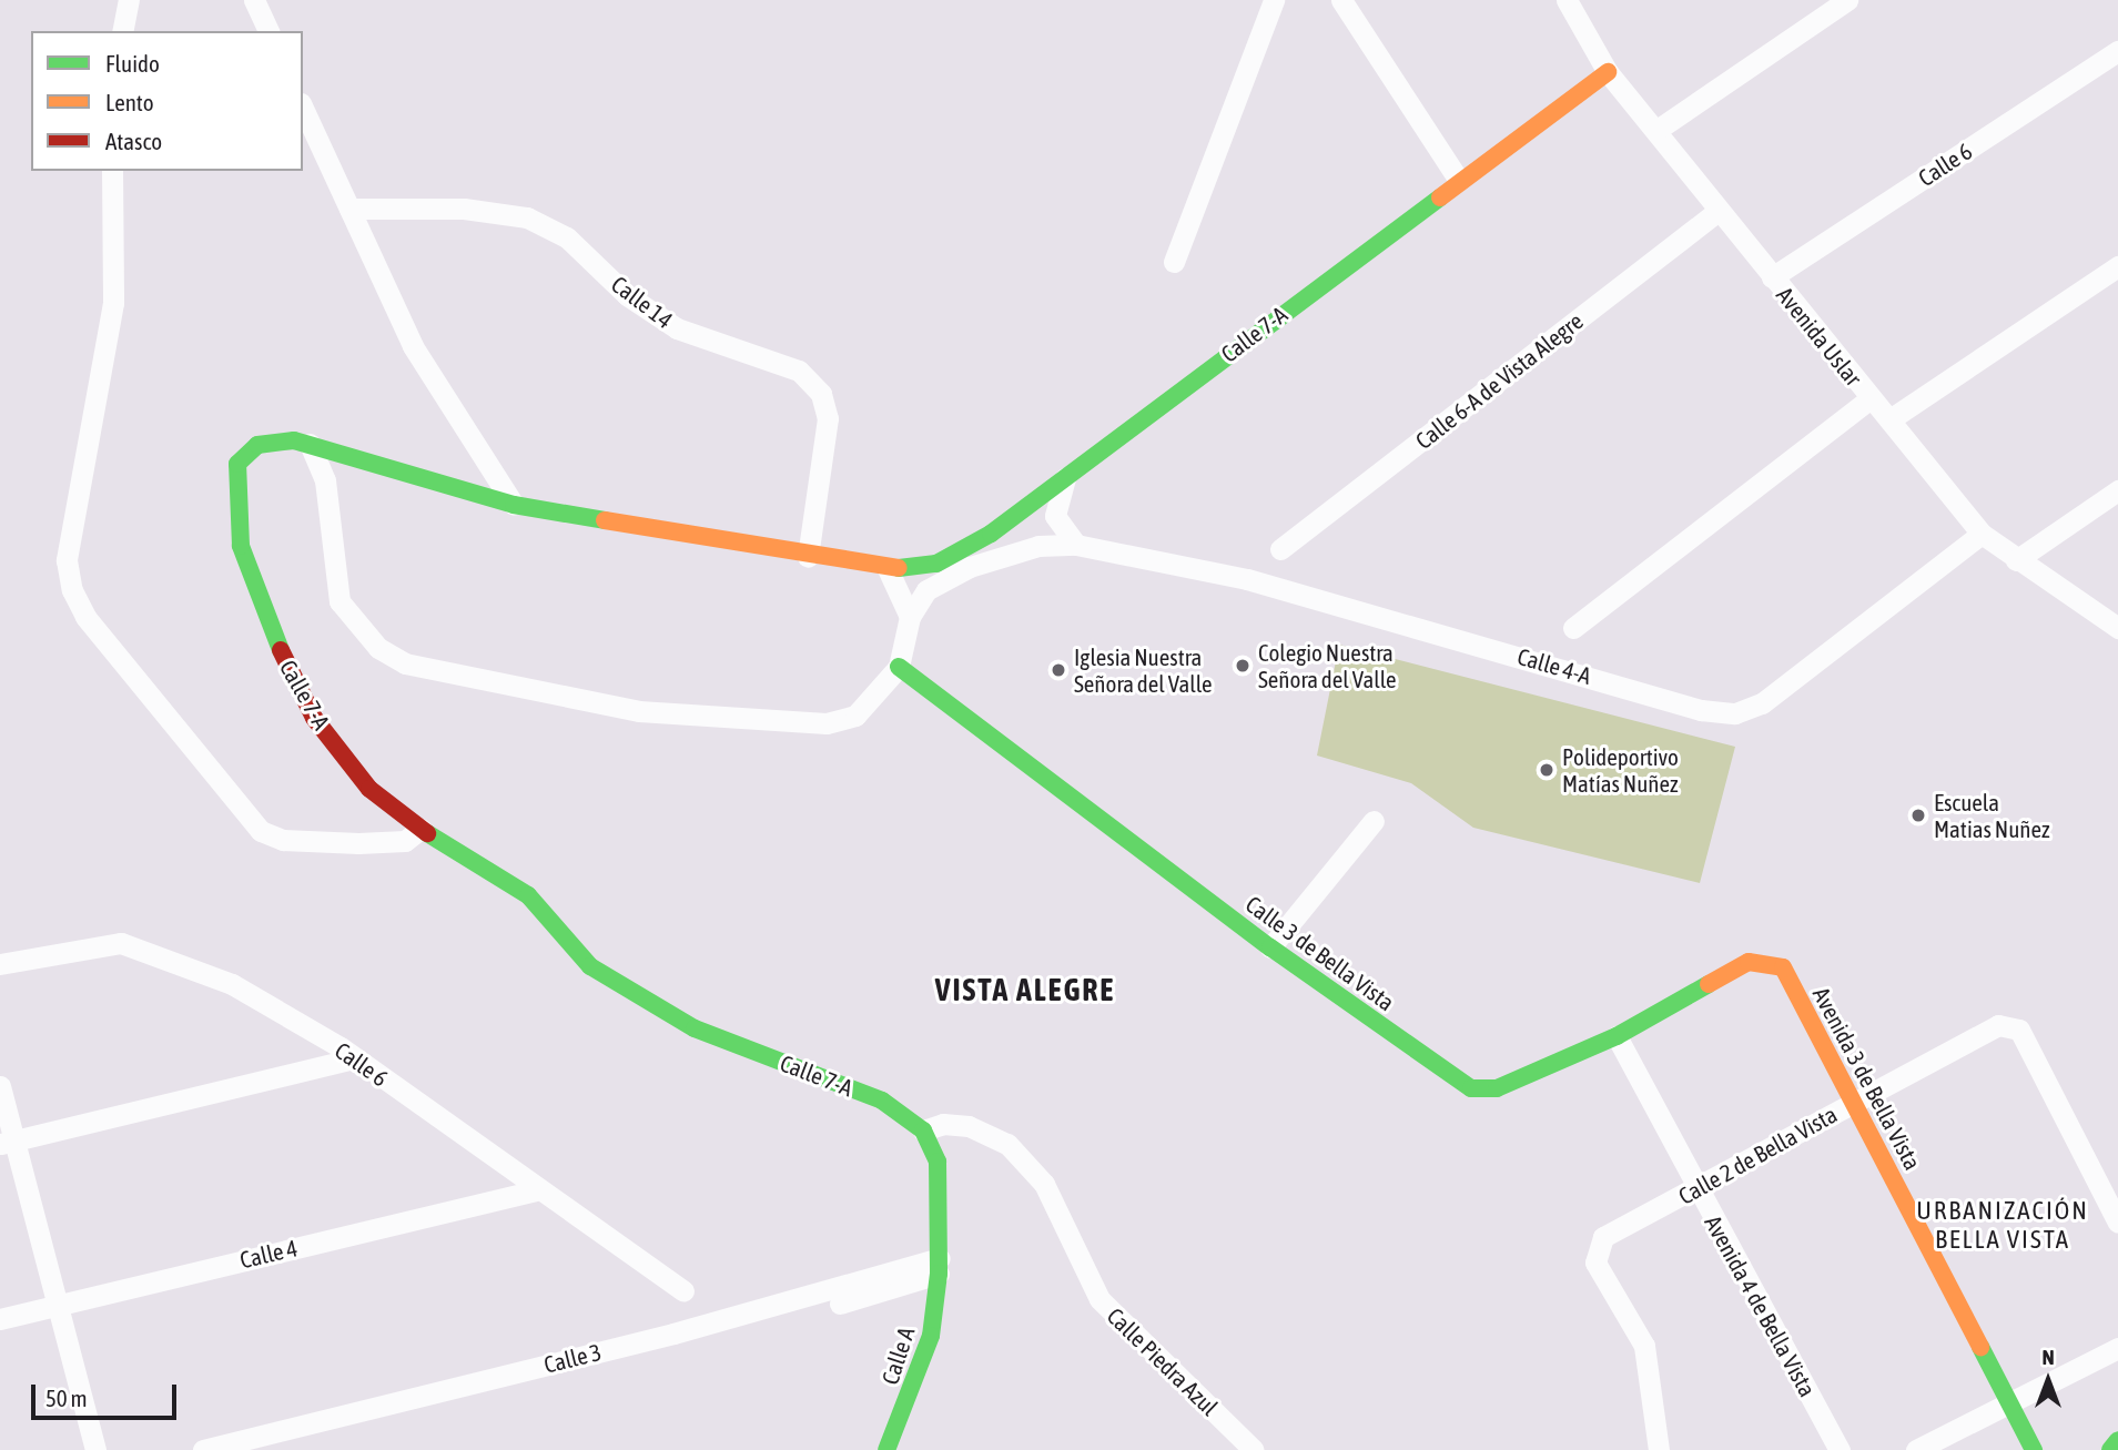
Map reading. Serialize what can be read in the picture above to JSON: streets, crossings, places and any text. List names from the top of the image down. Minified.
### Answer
{"streets":{"street":["Calle 6","Calle 14","Calle 7-A","Avenida Uslar","Calle 6-A de Vista Alegre","Calle 4-A","Calle 3 de Bella Vista","Avenida 3 de Bella Vista","Calle 2 de Bella Vista","Calle 4","Avenida 4 de Bella Vista","Calle A","Calle 3","Calle Piedra Azul"]},"crossings":[["Calle 6","Avenida Uslar"],["Calle 6","Calle 4"],["Calle 14","Calle 7-A"],["Calle 7-A","Avenida Uslar"],["Calle 7-A","Calle Piedra Azul"],["Avenida Uslar","Calle 6-A de Vista Alegre"],["Avenida Uslar","Calle 4-A"],["Calle 3 de Bella Vista","Avenida 3 de Bella Vista"],["Calle 3 de Bella Vista","Avenida 4 de Bella Vista"],["Avenida 3 de Bella Vista","Calle 2 de Bella Vista"],["Calle 2 de Bella Vista","Avenida 4 de Bella Vista"],["Calle A","Calle 3"]],"districts":["VISTA ALEGRE","URBANIZACIÓN BELLA VISTA"],"places":["Colegio Nuestra Señora del Valle","Iglesia Nuestra Señora del Valle","Polideportivo Matías Nuñez","Escuela Matias Nuñez"],"legend":["Fluido","Lento","Atasco"],"scale_bar":"50 m","north":"top"}
